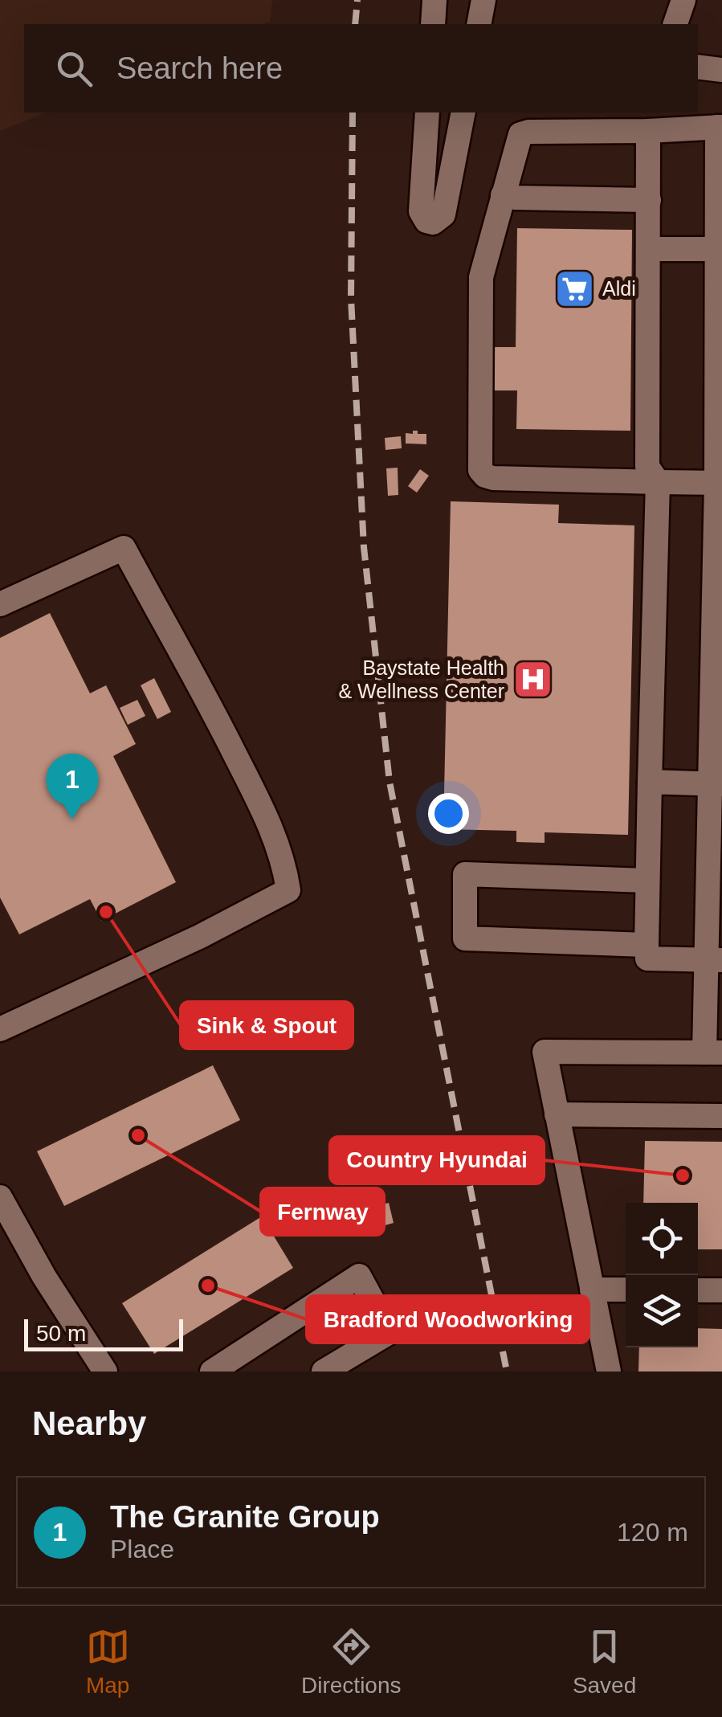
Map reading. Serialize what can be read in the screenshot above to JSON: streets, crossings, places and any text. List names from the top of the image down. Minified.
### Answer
{"places":{"supermarket":["Aldi"],"hospital":["Baystate Health & Wellness Center"],"other":["Sink & Spout","Fernway","Country Hyundai","Bradford Woodworking"]},"scale_bar":"50 m","page":{"search":"Search here","pins":"1","scale":"50 m","heading":"Nearby","list":[{"mark":"1","name":"The Granite Group","note":"Place","value":"120 m"}],"nav":["Map","Directions","Saved"]}}
